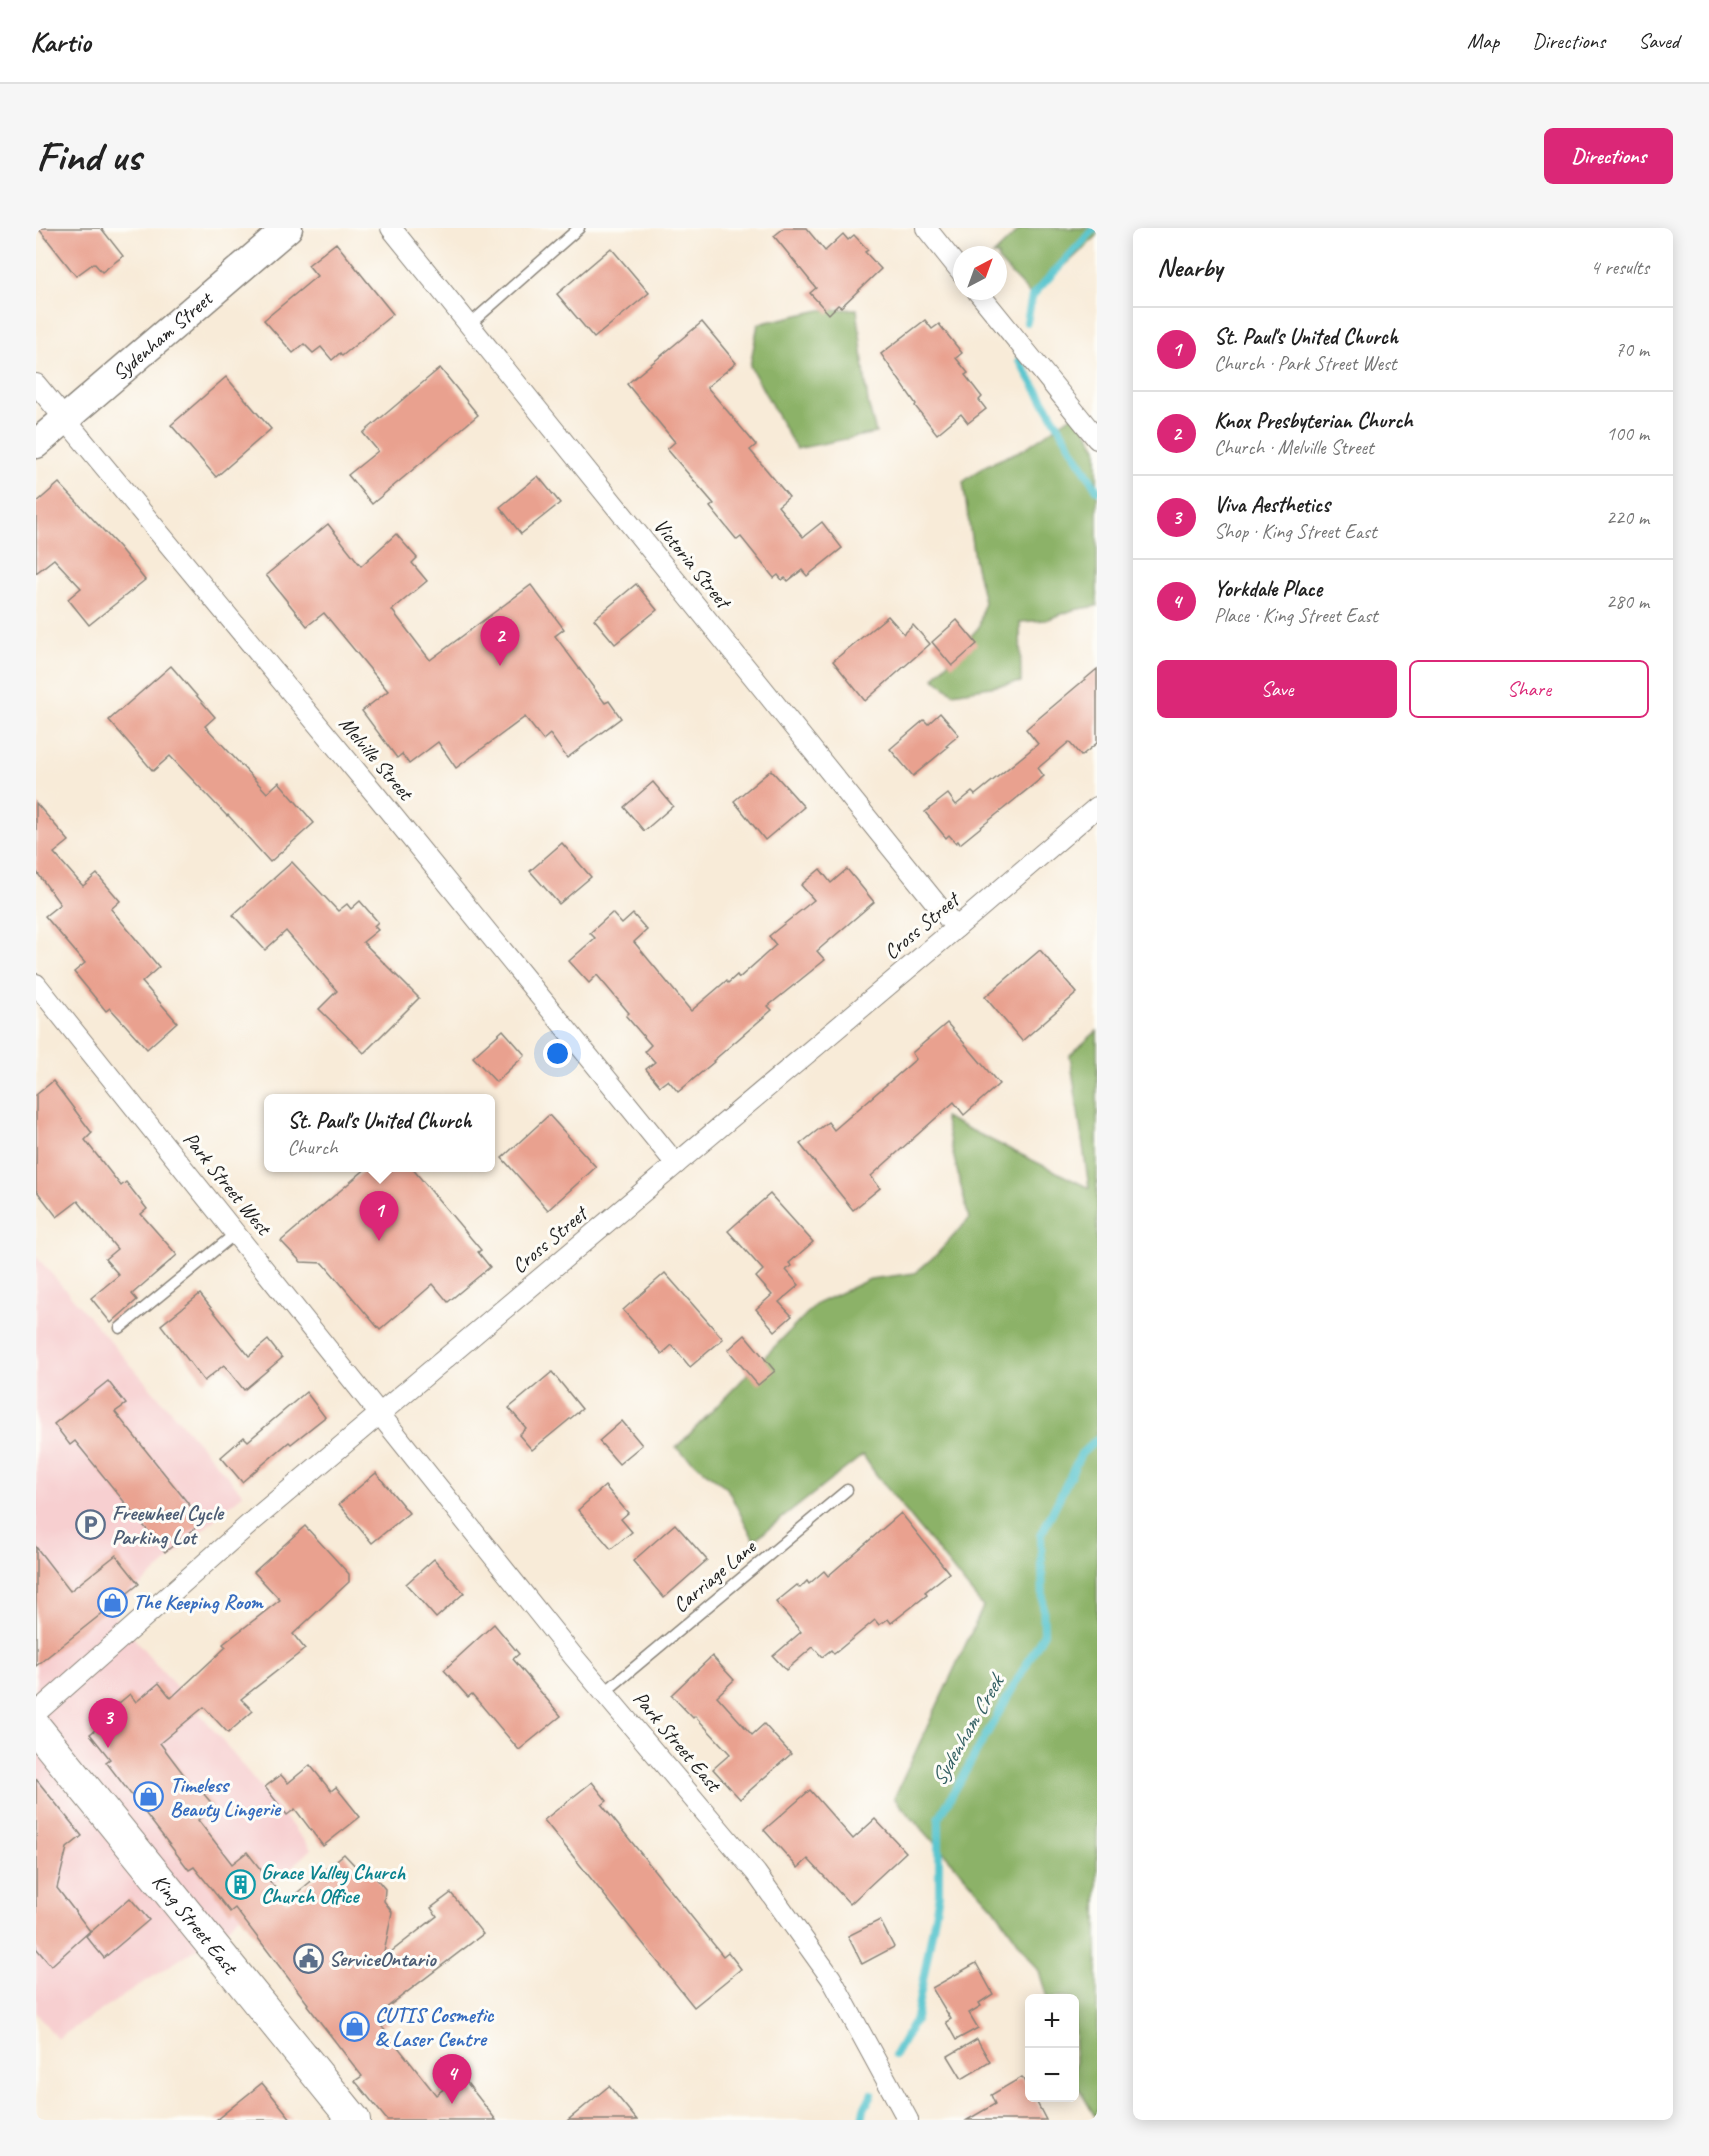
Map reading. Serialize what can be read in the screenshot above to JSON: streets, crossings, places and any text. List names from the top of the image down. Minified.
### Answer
{"streets":{"main road":["Sydenham Street","King Street East"],"street":["Victoria Street","Melville Street","Cross Street","Park Street West","Park Street East"],"lane":["Carriage Lane"]},"crossings":[["Sydenham Street","Melville Street"],["Victoria Street","Cross Street"],["Melville Street","Cross Street"],["Cross Street","Park Street West"],["Cross Street","Park Street East"],["Park Street West","Park Street East"],["Carriage Lane","Park Street East"]],"water":["Sydenham Creek"],"places":{"parking":["Freewheel Cycle Parking Lot"],"shop":["The Keeping Room","Timeless Beauty Lingerie","CUTIS Cosmetic & Laser Centre"],"building":["Grace Valley Church Church Office"],"public building":["ServiceOntario"]},"north":"top right","page":{"header":"Kartio","nav":["Map","Directions","Saved"],"buttons":["Directions",["Save","Share"]],"title":"Find us","heading":["Nearby","4 results"],"list":[{"mark":"1","name":"St. Paul's United Church","note":"Church · Park Street West","value":"70 m"},{"mark":"2","name":"Knox Presbyterian Church","note":"Church · Melville Street","value":"100 m"},{"mark":"3","name":"Viva Aesthetics","note":"Shop · King Street East","value":"220 m"},{"mark":"4","name":"Yorkdale Place","note":"Place · King Street East","value":"280 m"}],"pins":["2","1","3","4"],"popup":["St. Paul's United Church","Church"],"map_buttons":["+","−"]}}
